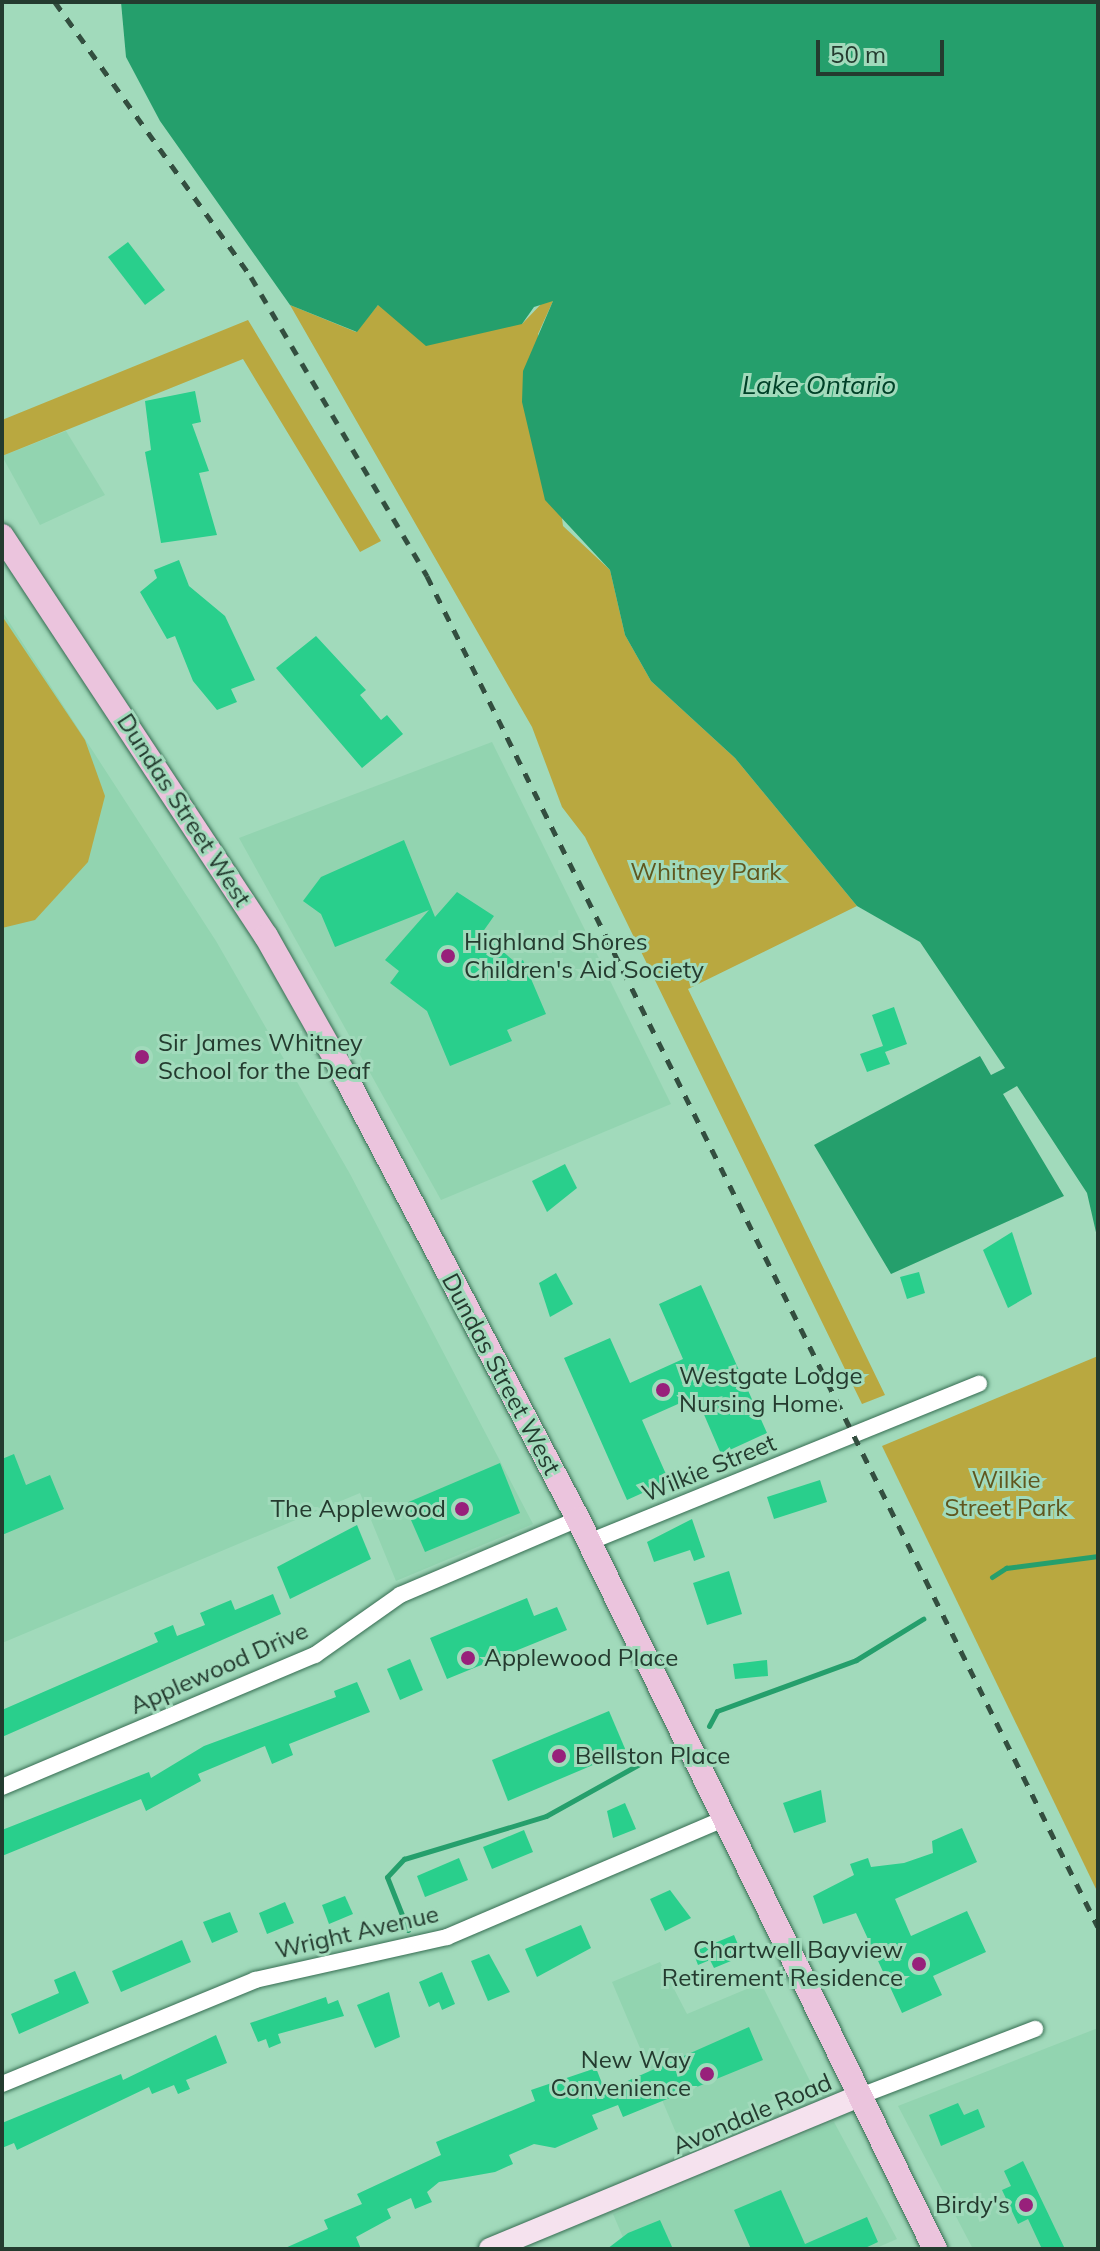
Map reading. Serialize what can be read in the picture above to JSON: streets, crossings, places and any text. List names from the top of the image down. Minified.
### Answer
{"streets":{"main road":["Dundas Street West"],"street":["Wilkie Street","Applewood Drive","Wright Avenue","Avondale Road"]},"crossings":[["Dundas Street West","Wilkie Street"],["Dundas Street West","Applewood Drive"],["Dundas Street West","Wright Avenue"],["Dundas Street West","Avondale Road"]],"water":["Lake Ontario"],"parks":["Whitney Park","Wilkie Street Park"],"places":["Highland Shores Children's Aid Society","Sir James Whitney School for the Deaf","Westgate Lodge Nursing Home","The Applewood","Applewood Place","Bellston Place","Chartwell Bayview Retirement Residence","New Way Convenience","Birdy's"],"scale_bar":"50 m"}
